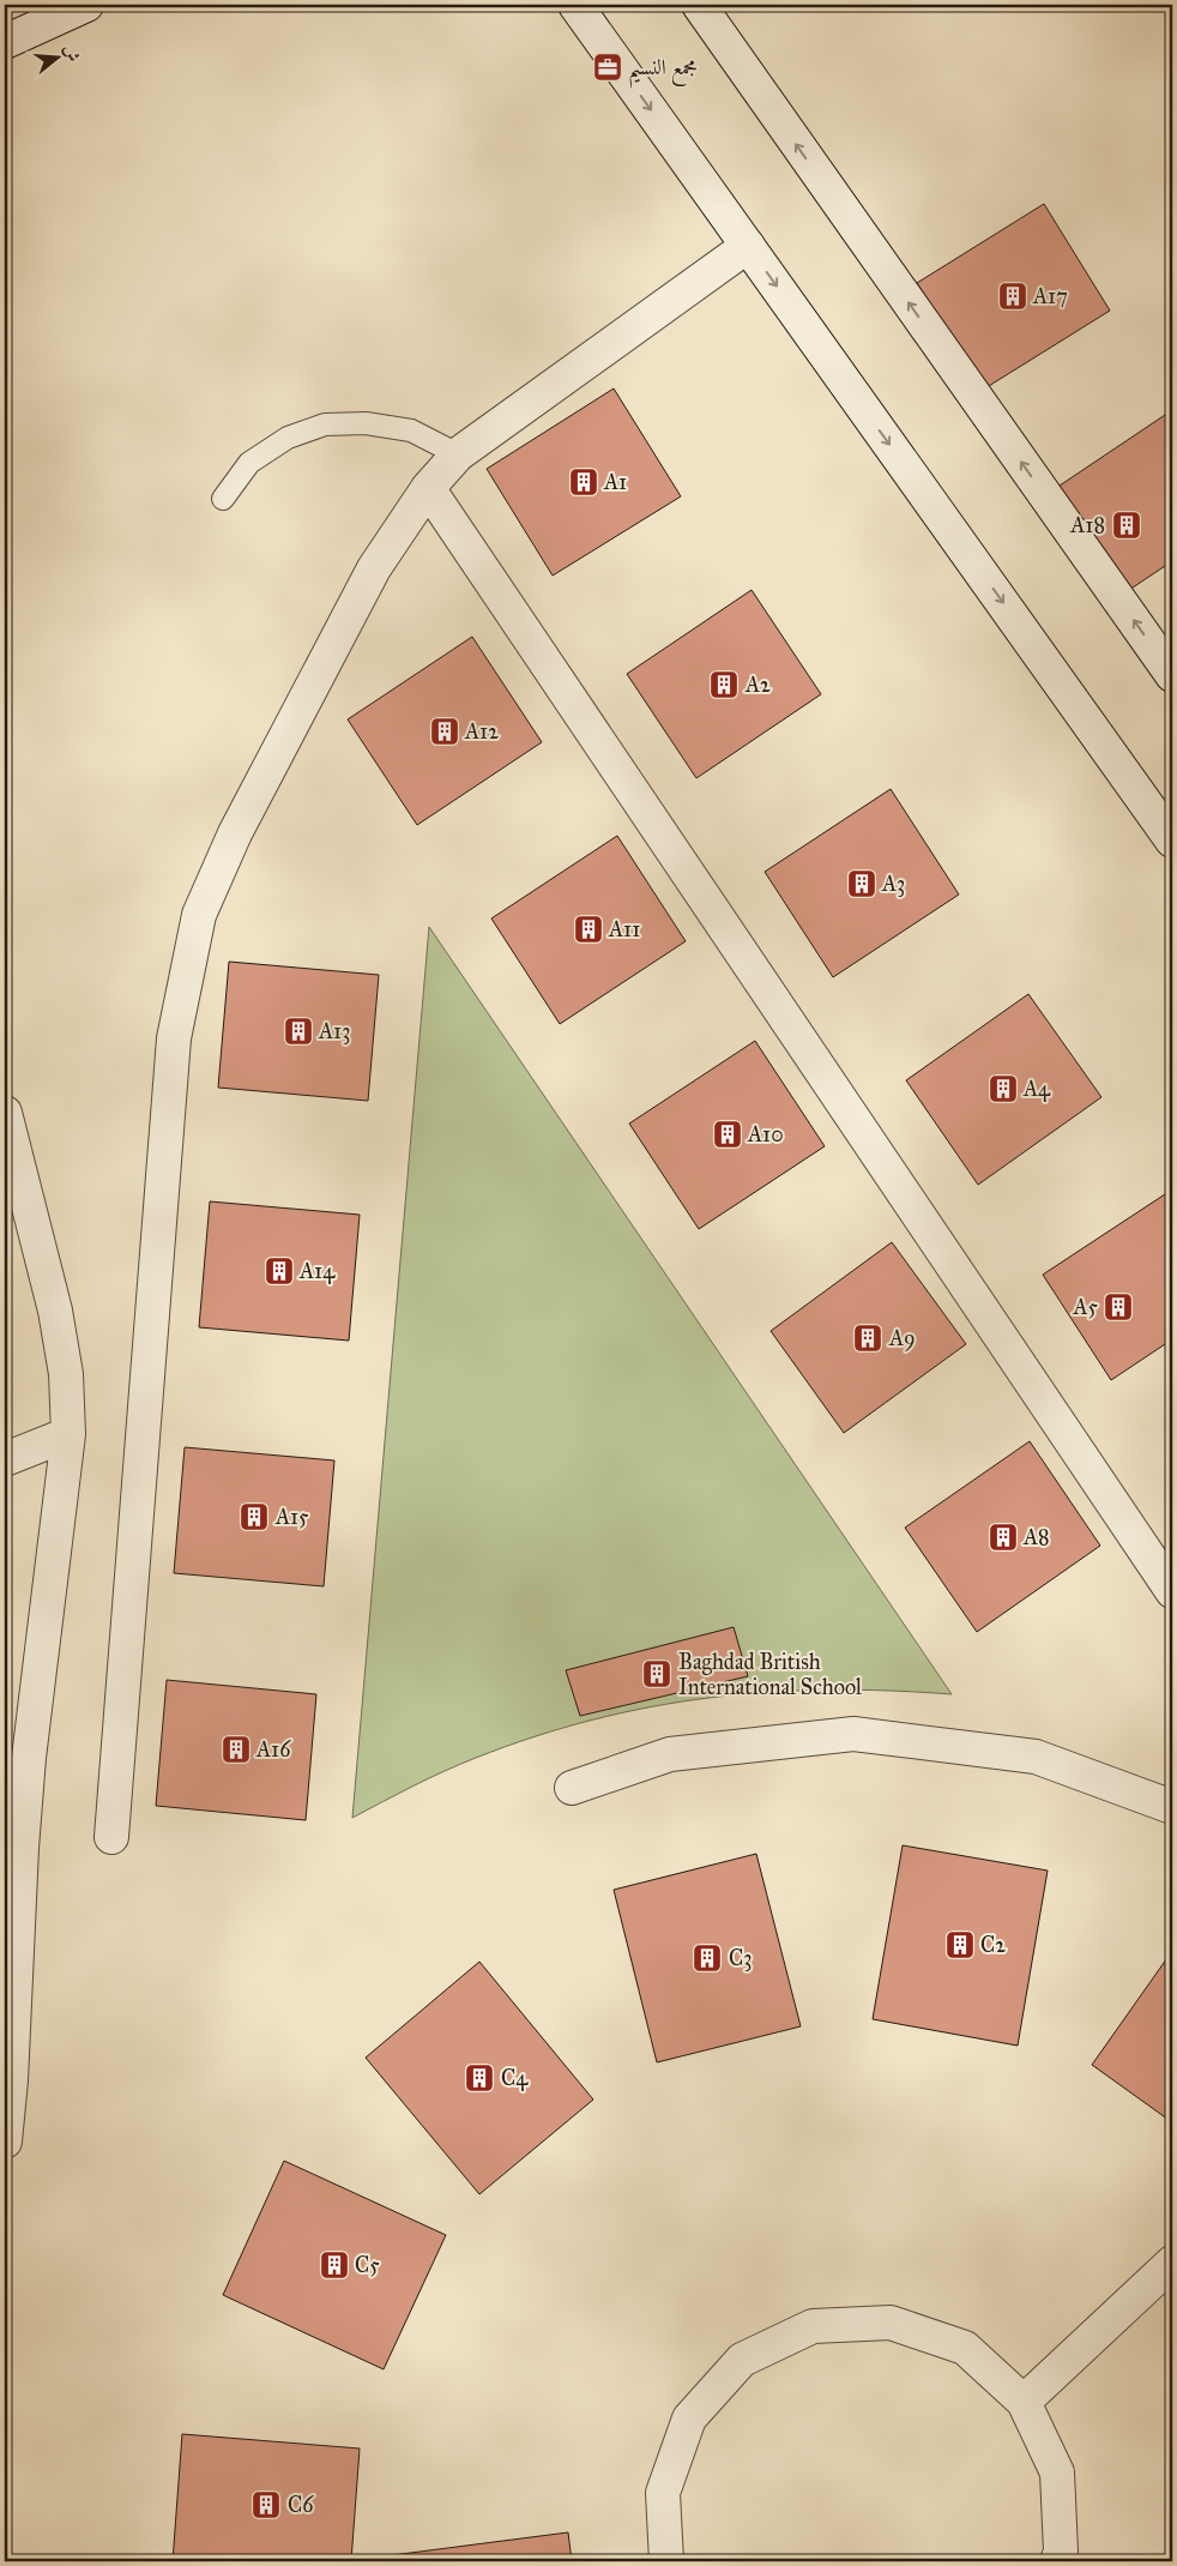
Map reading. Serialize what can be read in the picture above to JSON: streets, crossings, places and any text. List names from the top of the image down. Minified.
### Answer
{"places":{"office":["مجمع النسيم"],"building":["A17","A1","A18","A2","A12","A3","A11","A13","A4","A10","A14","A5","A9","A15","A8","Baghdad British International School","A16","C2","C3","C4","C5","C6"]},"north":"right"}
